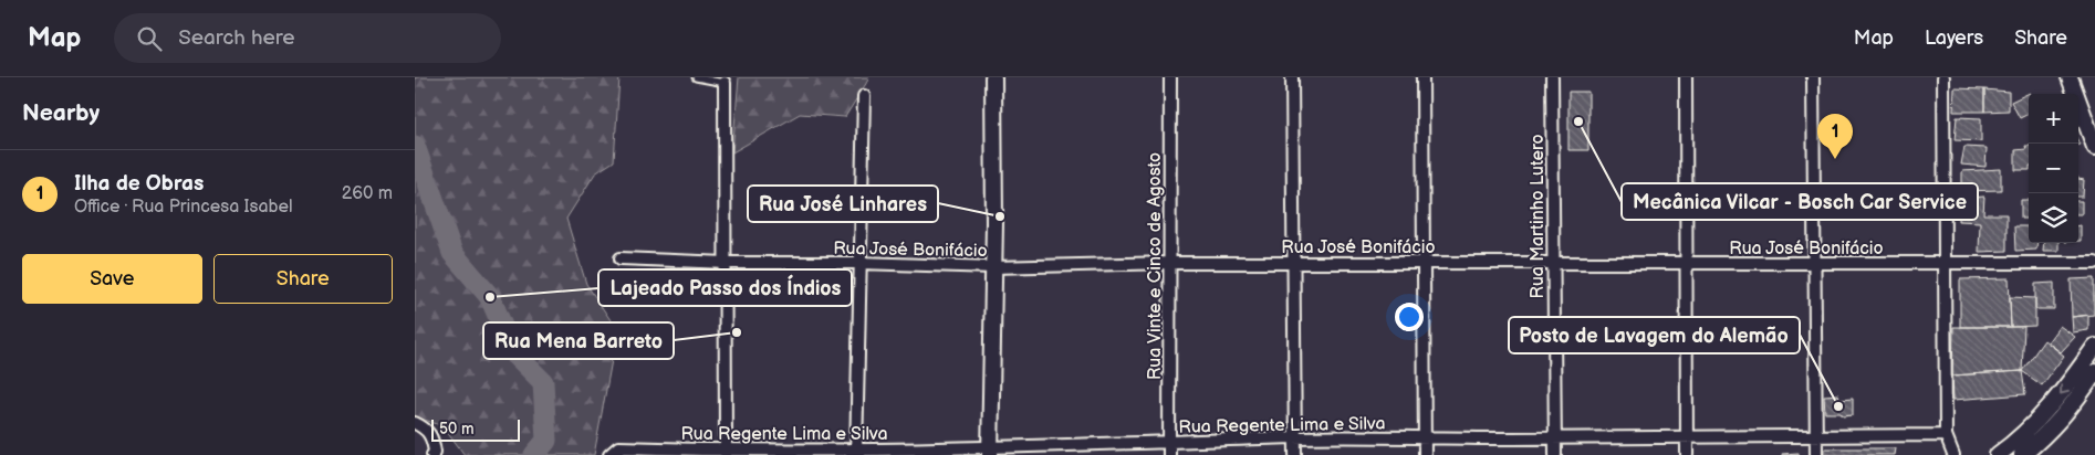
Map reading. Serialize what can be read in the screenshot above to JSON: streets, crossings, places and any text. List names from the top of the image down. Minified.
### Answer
{"streets":{"street":["Rua Martinho Lutero","Rua José Bonifácio","Rua Vinte e Cinco de Agosto","Rua Regente Lima e Silva"]},"crossings":[["Rua Martinho Lutero","Rua José Bonifácio"],["Rua Martinho Lutero","Rua Regente Lima e Silva"],["Rua José Bonifácio","Rua Vinte e Cinco de Agosto"],["Rua Vinte e Cinco de Agosto","Rua Regente Lima e Silva"]],"places":["Mecânica Vilcar - Bosch Car Service","Rua José Linhares","Lajeado Passo dos Índios","Rua Mena Barreto","Posto de Lavagem do Alemão"],"scale_bar":"50 m","page":{"header":"Map","search":"Search here","nav":["Map","Layers","Share"],"heading":"Nearby","map_buttons":["+","−"],"pins":"1","list":[{"mark":"1","name":"Ilha de Obras","note":"Office · Rua Princesa Isabel","value":"260 m"}],"buttons":["Save","Share"],"scale":"50 m"}}
